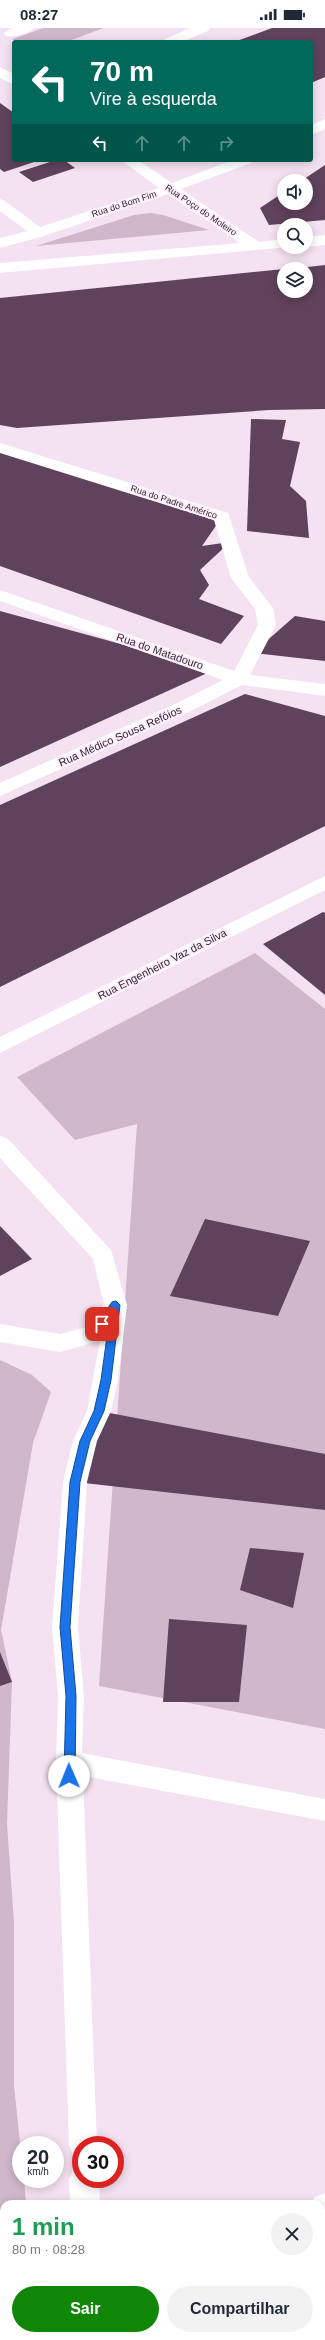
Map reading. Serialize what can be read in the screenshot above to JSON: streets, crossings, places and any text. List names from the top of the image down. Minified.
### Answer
{"streets":{"street":["Rua do Bom Fim","Rua Poço do Moleiro","Rua do Padre Américo","Rua do Matadouro","Rua Médico Sousa Refóios","Rua Engenheiro Vaz da Silva"]},"crossings":[["Rua do Bom Fim","Rua Poço do Moleiro"],["Rua do Padre Américo","Rua do Matadouro"],["Rua do Padre Américo","Rua Médico Sousa Refóios"],["Rua do Matadouro","Rua Médico Sousa Refóios"]],"page":{"status":"08:27","turn":["70 m","Vire à esquerda"],"speed":"20 km/h","limit":"30","heading":["1 min","80 m · 08:28"],"buttons":["Sair","Compartilhar"]}}
